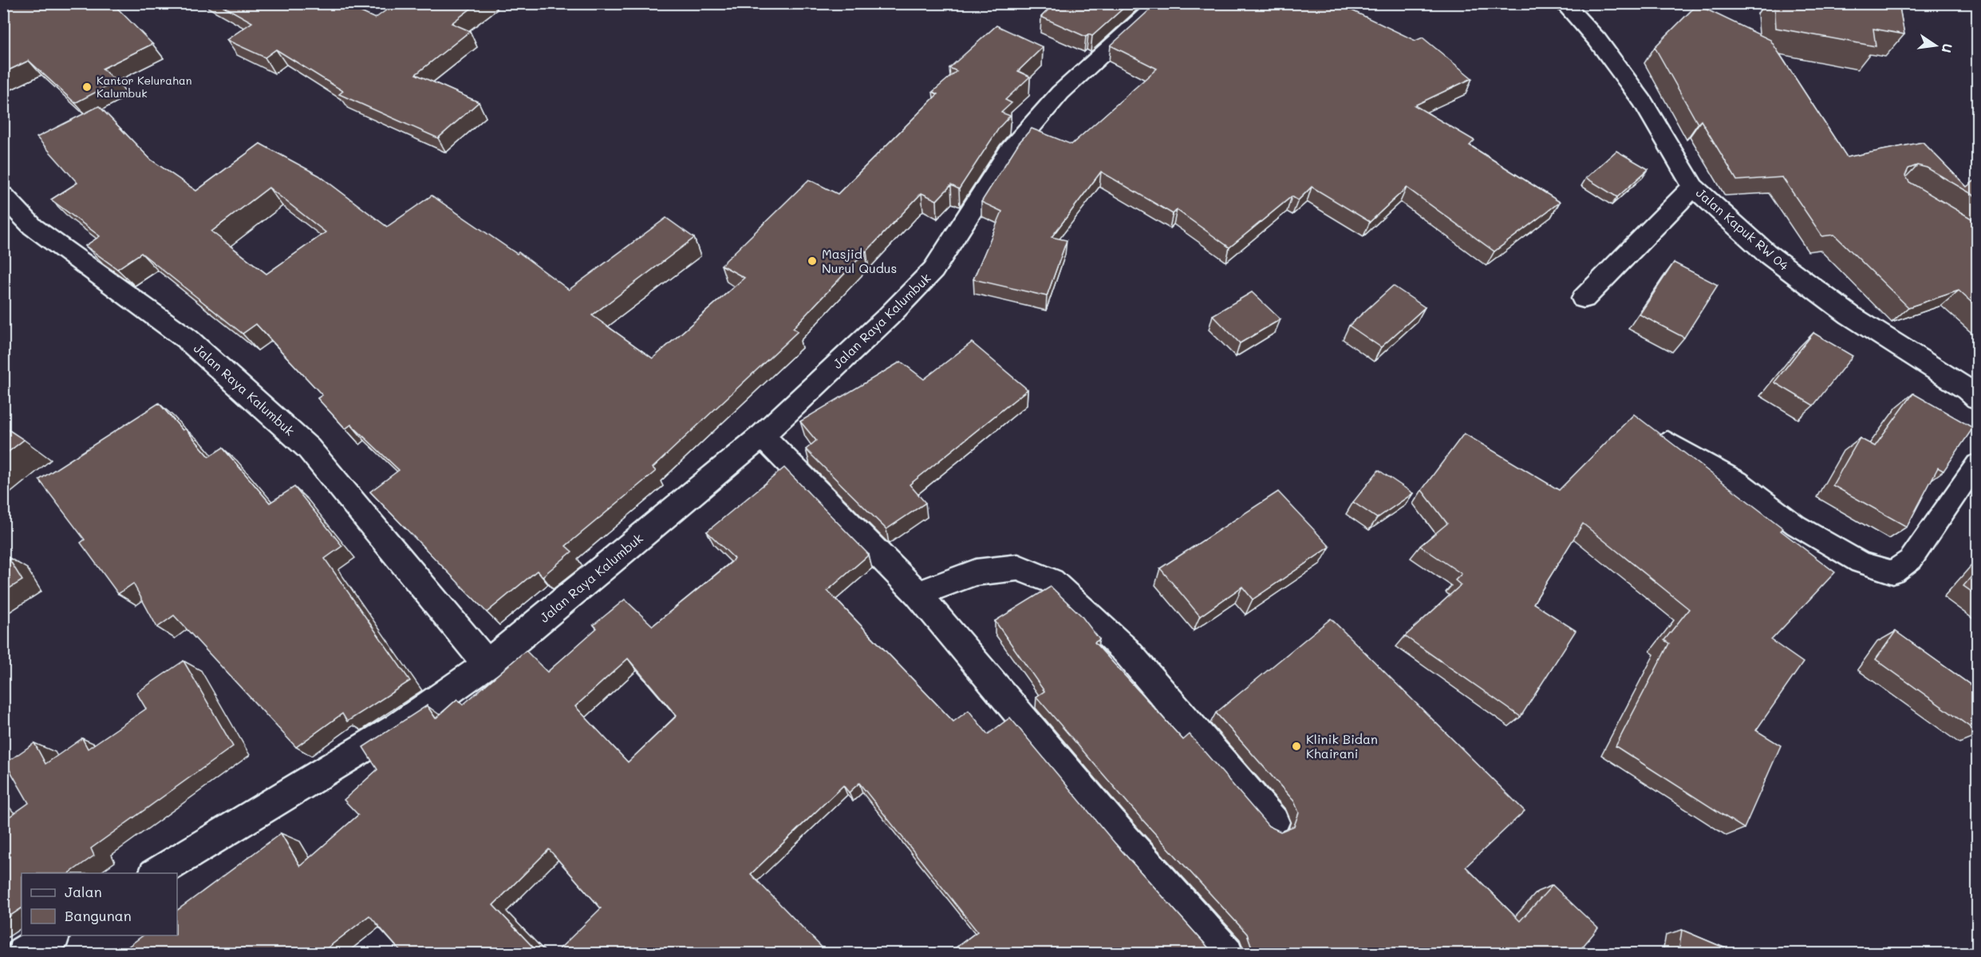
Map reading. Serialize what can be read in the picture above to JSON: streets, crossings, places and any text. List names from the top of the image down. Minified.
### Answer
{"streets":{"street":["Jalan Kapuk RW 04","Jalan Raya Kalumbuk"]},"places":["Kantor Kelurahan Kalumbuk","Masjid Nurul Qudus","Klinik Bidan Khairani"],"legend":["Jalan","Bangunan"],"north":"right"}
